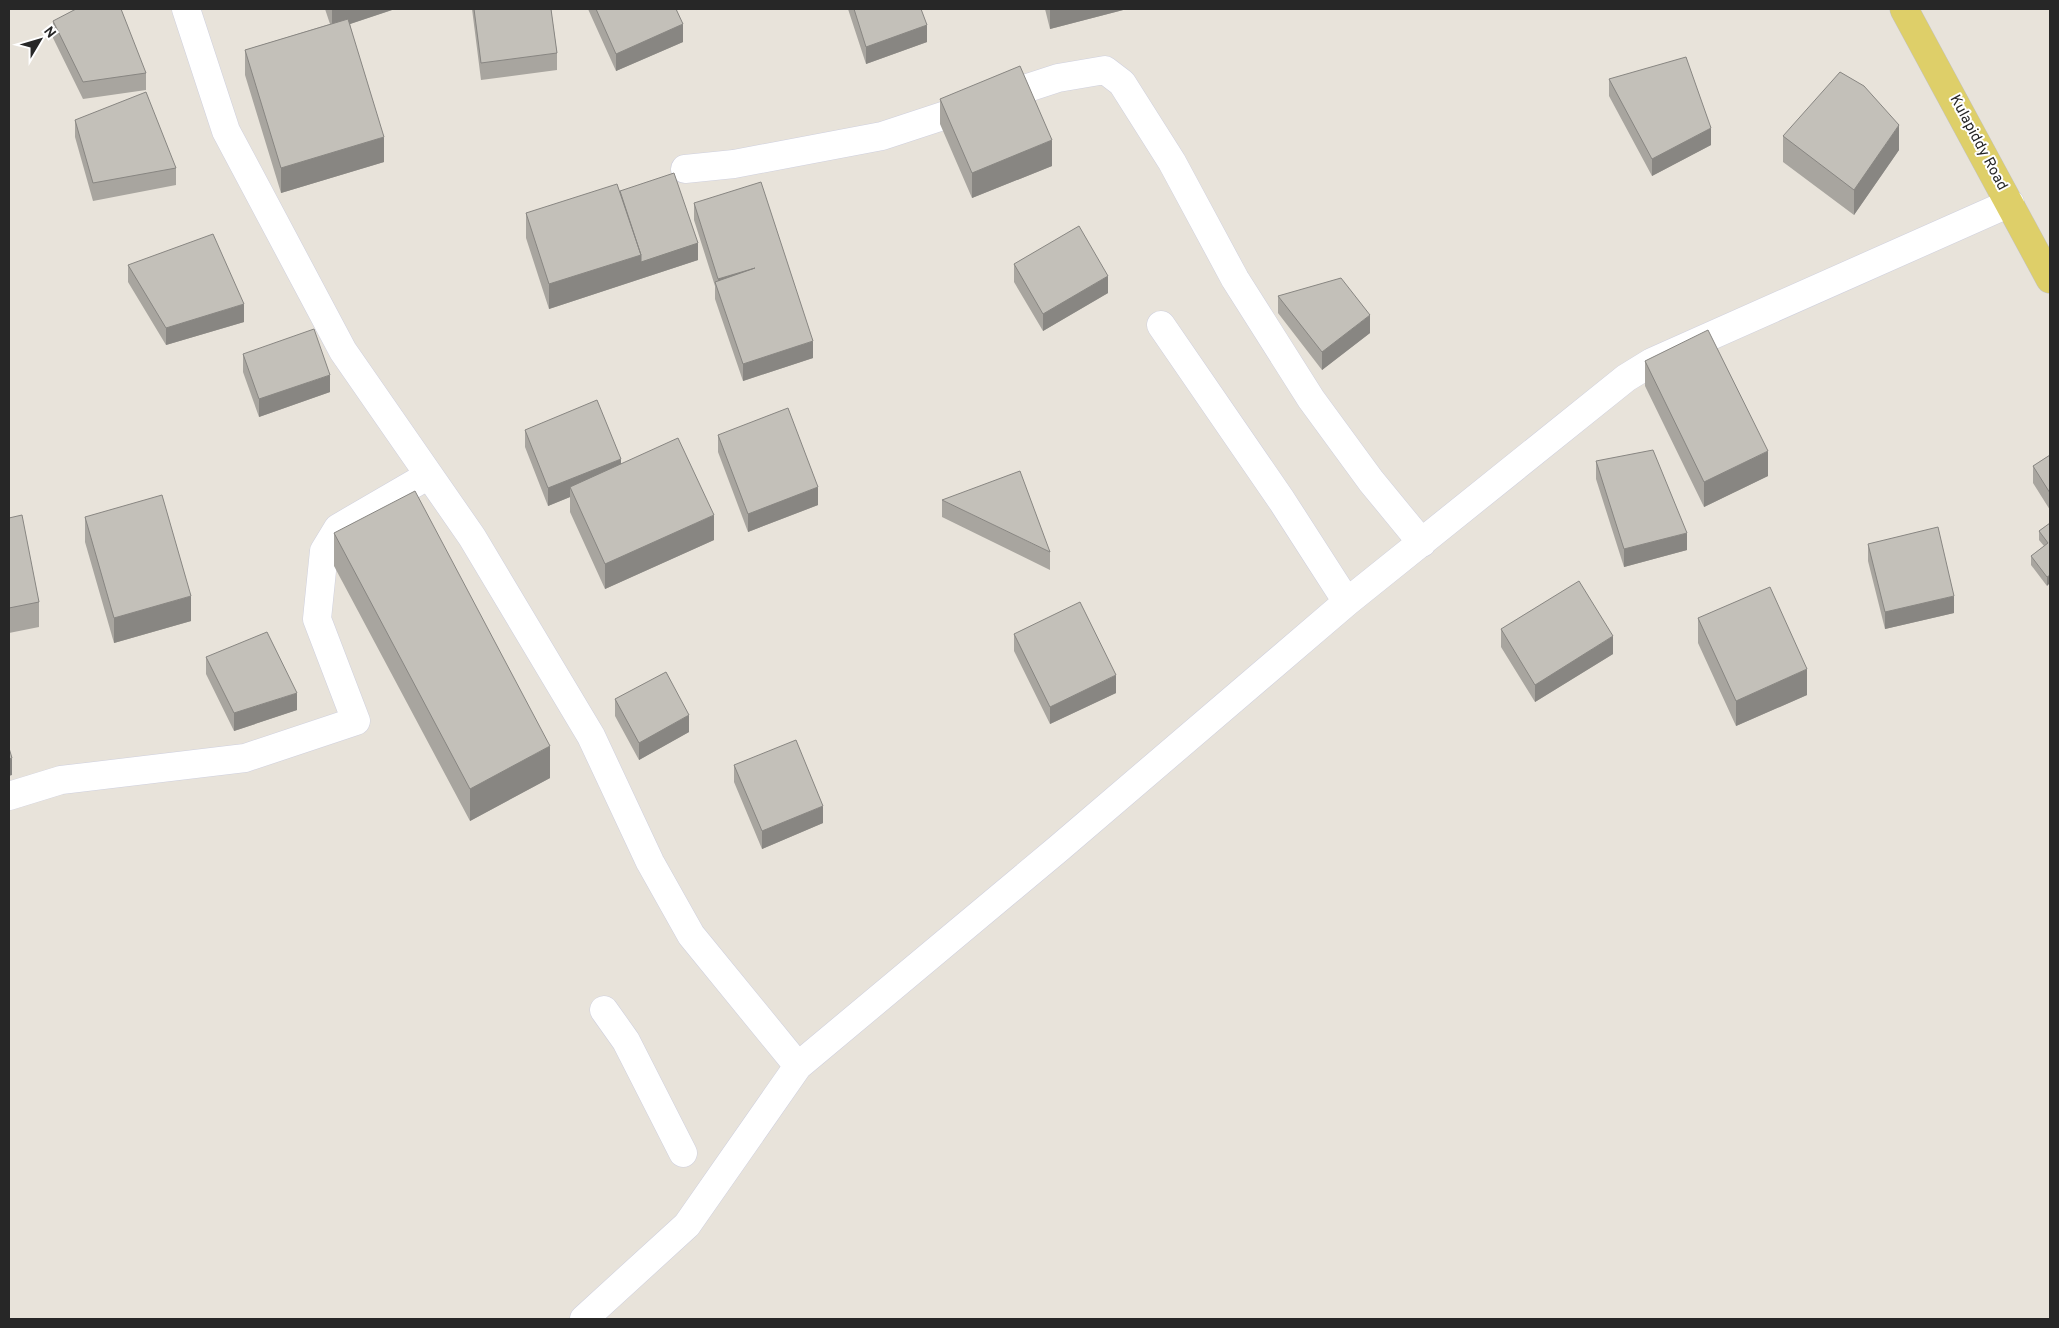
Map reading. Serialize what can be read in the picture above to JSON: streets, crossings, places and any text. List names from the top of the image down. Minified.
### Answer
{"streets":{"main road":["Kulapiddy Road"]},"north":"top right"}
